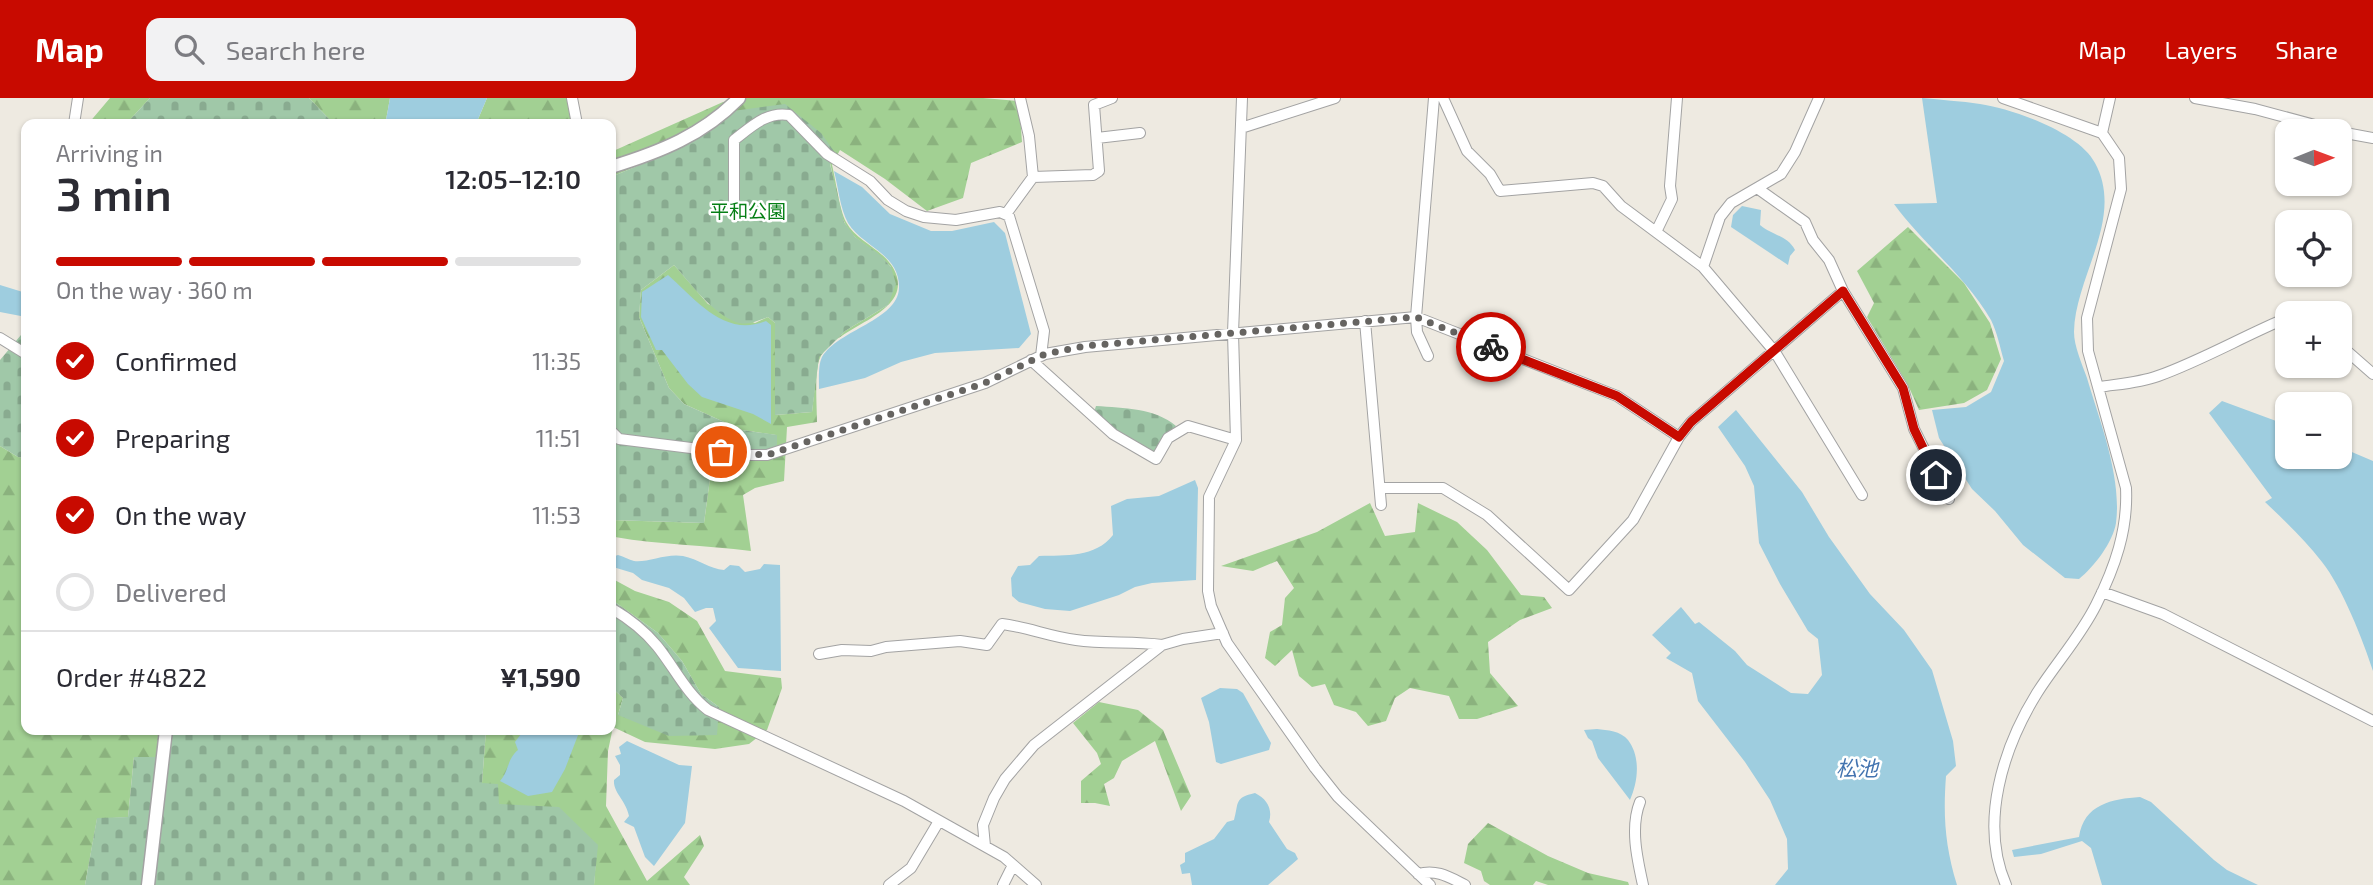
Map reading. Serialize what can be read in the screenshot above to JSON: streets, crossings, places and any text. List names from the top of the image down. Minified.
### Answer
{"water":["松池"],"parks":["平和公園"],"north":"right","page":{"header":"Map","search":"Search here","nav":["Map","Layers","Share"],"map_buttons":["+","−"],"heading":["3 min","Arriving in","12:05–12:10"],"panel":["Order #4822","¥1,590"],"bar":"On the way · 360 m","list":[["Confirmed","11:35"],["Preparing","11:51"],["On the way","11:53"],"Delivered"]}}
